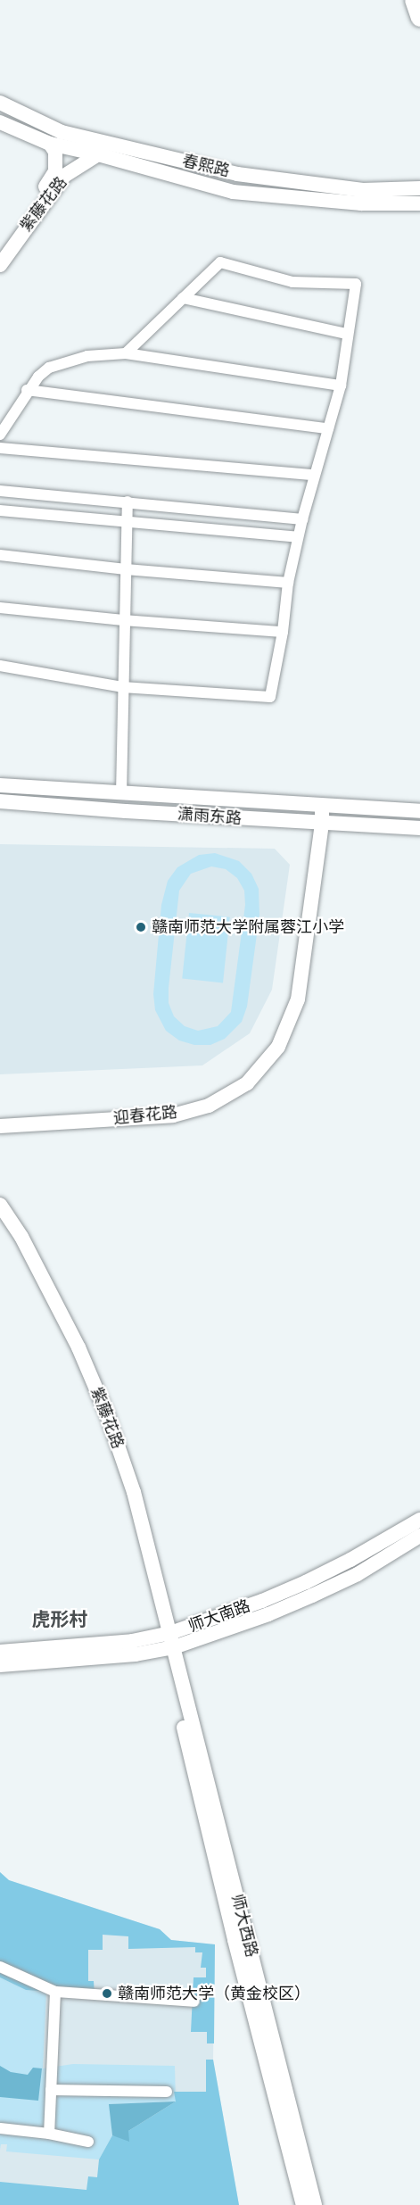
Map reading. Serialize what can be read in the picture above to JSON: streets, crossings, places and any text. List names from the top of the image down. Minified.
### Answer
{"streets":{"main road":["春熙路","紫藤花路","潇雨东路","迎春花路","师大南路","师大西路"]},"crossings":[["春熙路","紫藤花路"],["紫藤花路","师大南路"],["紫藤花路","师大西路"],["潇雨东路","迎春花路"],["师大南路","师大西路"]],"districts":["虎形村"],"places":["赣南师范大学附属蓉江小学","赣南师范大学（黄金校区）"]}
